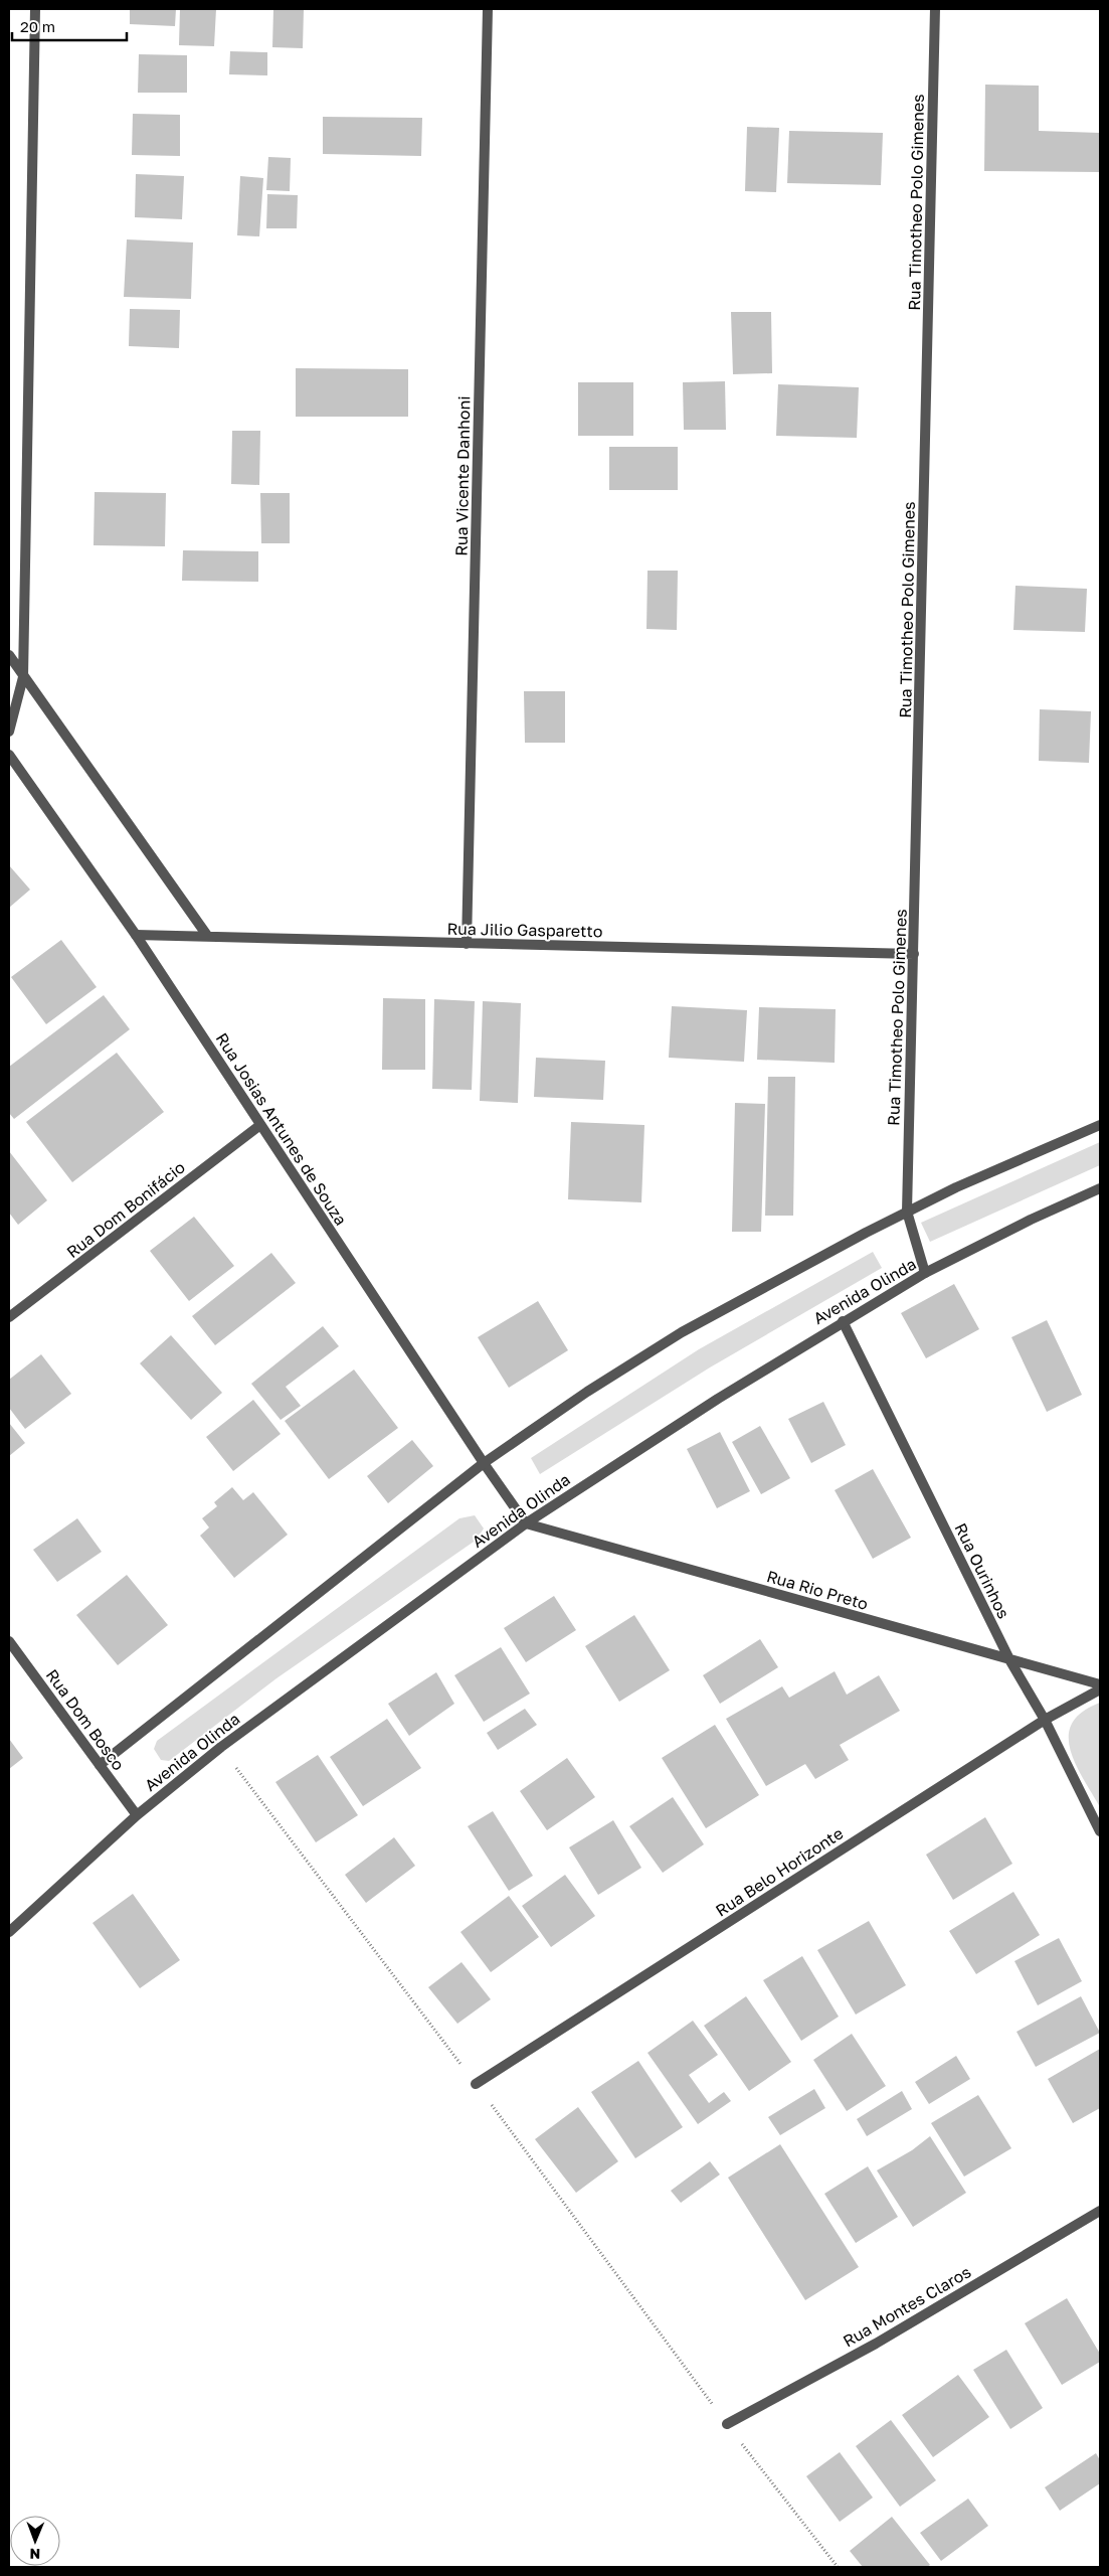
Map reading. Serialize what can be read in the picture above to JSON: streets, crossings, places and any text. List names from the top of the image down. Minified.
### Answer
{"streets":{"street":["Rua Timotheo Polo Gimenes","Rua Vicente Danhoni","Rua Jilio Gasparetto","Rua Josias Antunes de Souza","Rua Dom Bonifácio","Avenida Olinda","Rua Ourinhos","Rua Rio Preto","Rua Dom Bosco","Rua Belo Horizonte","Rua Montes Claros"]},"crossings":[["Rua Timotheo Polo Gimenes","Rua Jilio Gasparetto"],["Rua Timotheo Polo Gimenes","Avenida Olinda"],["Rua Vicente Danhoni","Rua Jilio Gasparetto"],["Rua Jilio Gasparetto","Rua Josias Antunes de Souza"],["Rua Josias Antunes de Souza","Rua Dom Bonifácio"],["Rua Josias Antunes de Souza","Avenida Olinda"],["Rua Josias Antunes de Souza","Rua Rio Preto"],["Avenida Olinda","Rua Ourinhos"],["Avenida Olinda","Rua Rio Preto"],["Avenida Olinda","Rua Dom Bosco"],["Rua Ourinhos","Rua Rio Preto"],["Rua Ourinhos","Rua Belo Horizonte"]],"scale_bar":"20 m","north":"bottom"}
